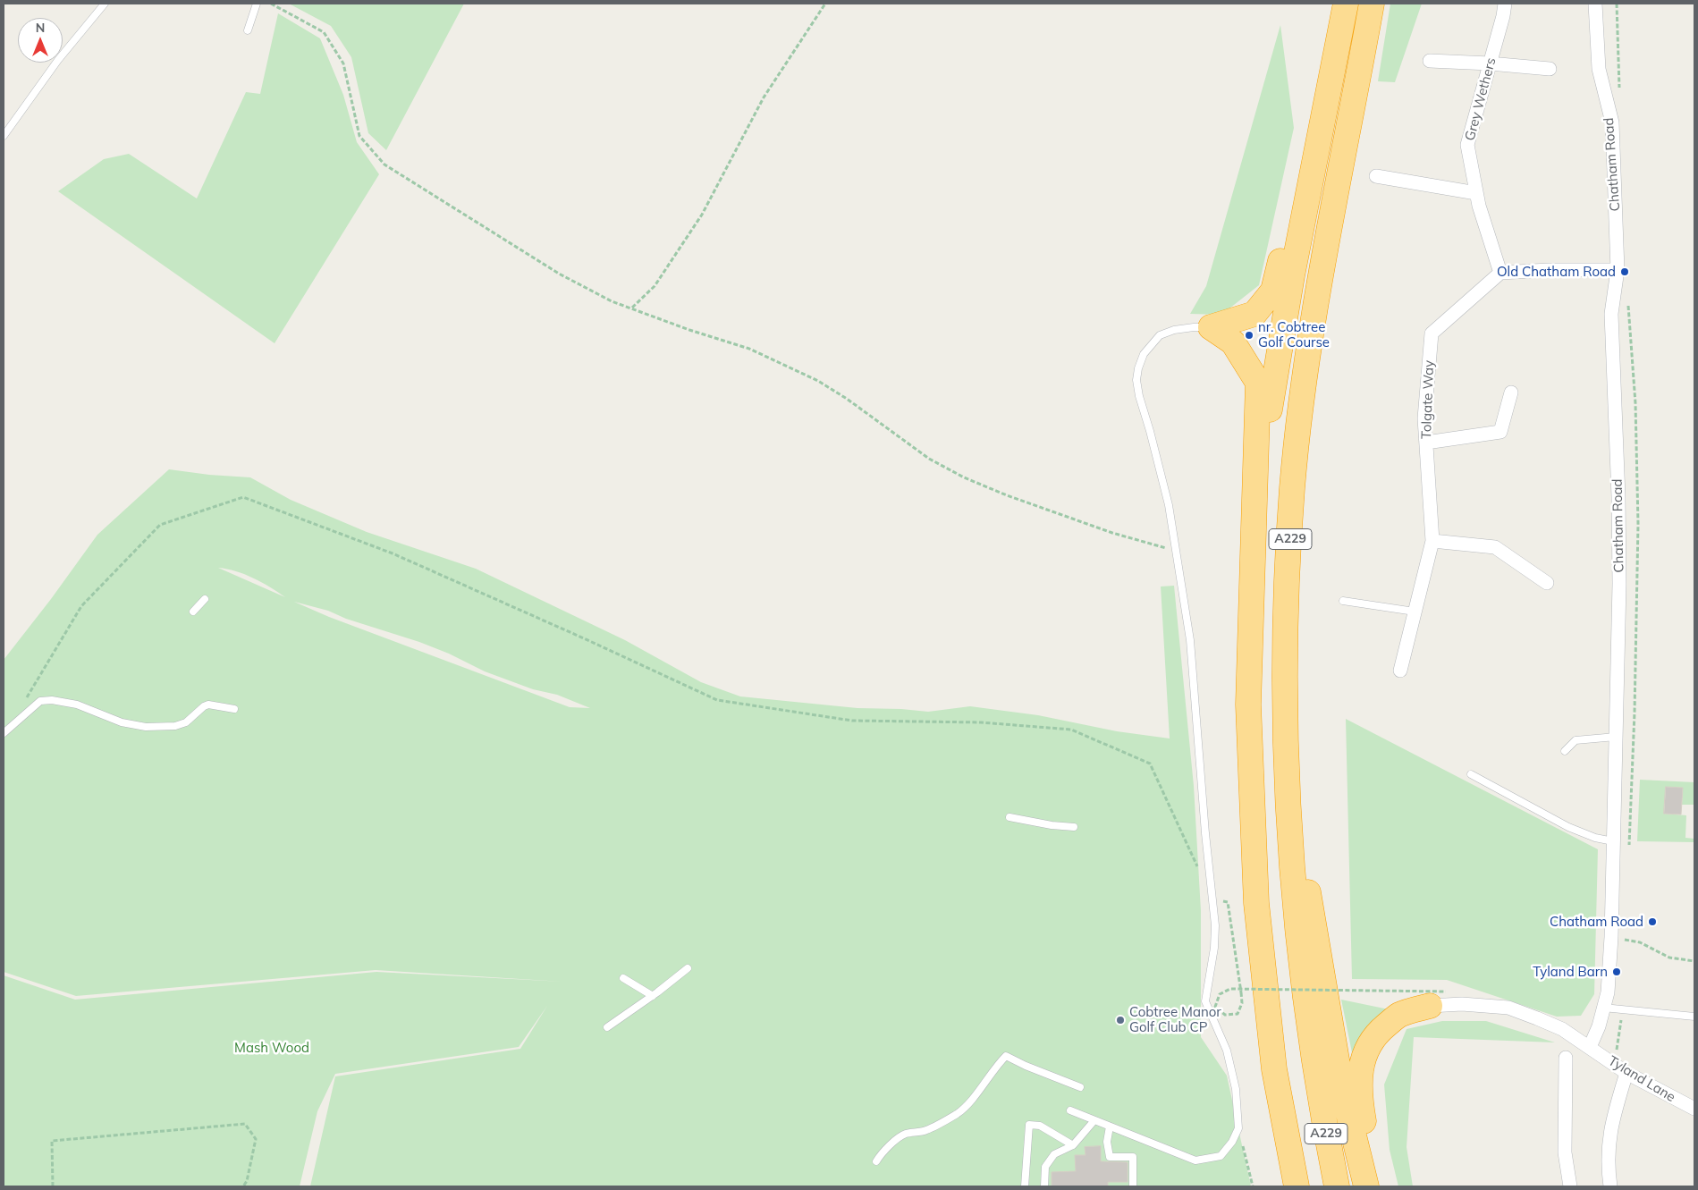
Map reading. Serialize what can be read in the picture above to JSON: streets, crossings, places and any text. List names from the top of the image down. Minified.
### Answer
{"streets":{"highway":["A229"],"street":["Grey Wethers","Chatham Road","Tolgate Way","Tyland Lane"]},"crossings":[["Grey Wethers","Tolgate Way"],["Chatham Road","Tyland Lane"]],"parks":["Mash Wood"],"places":["Old Chatham Road","nr. Cobtree Golf Course","Chatham Road","Tyland Barn","Cobtree Manor Golf Club CP"],"north":"top"}
